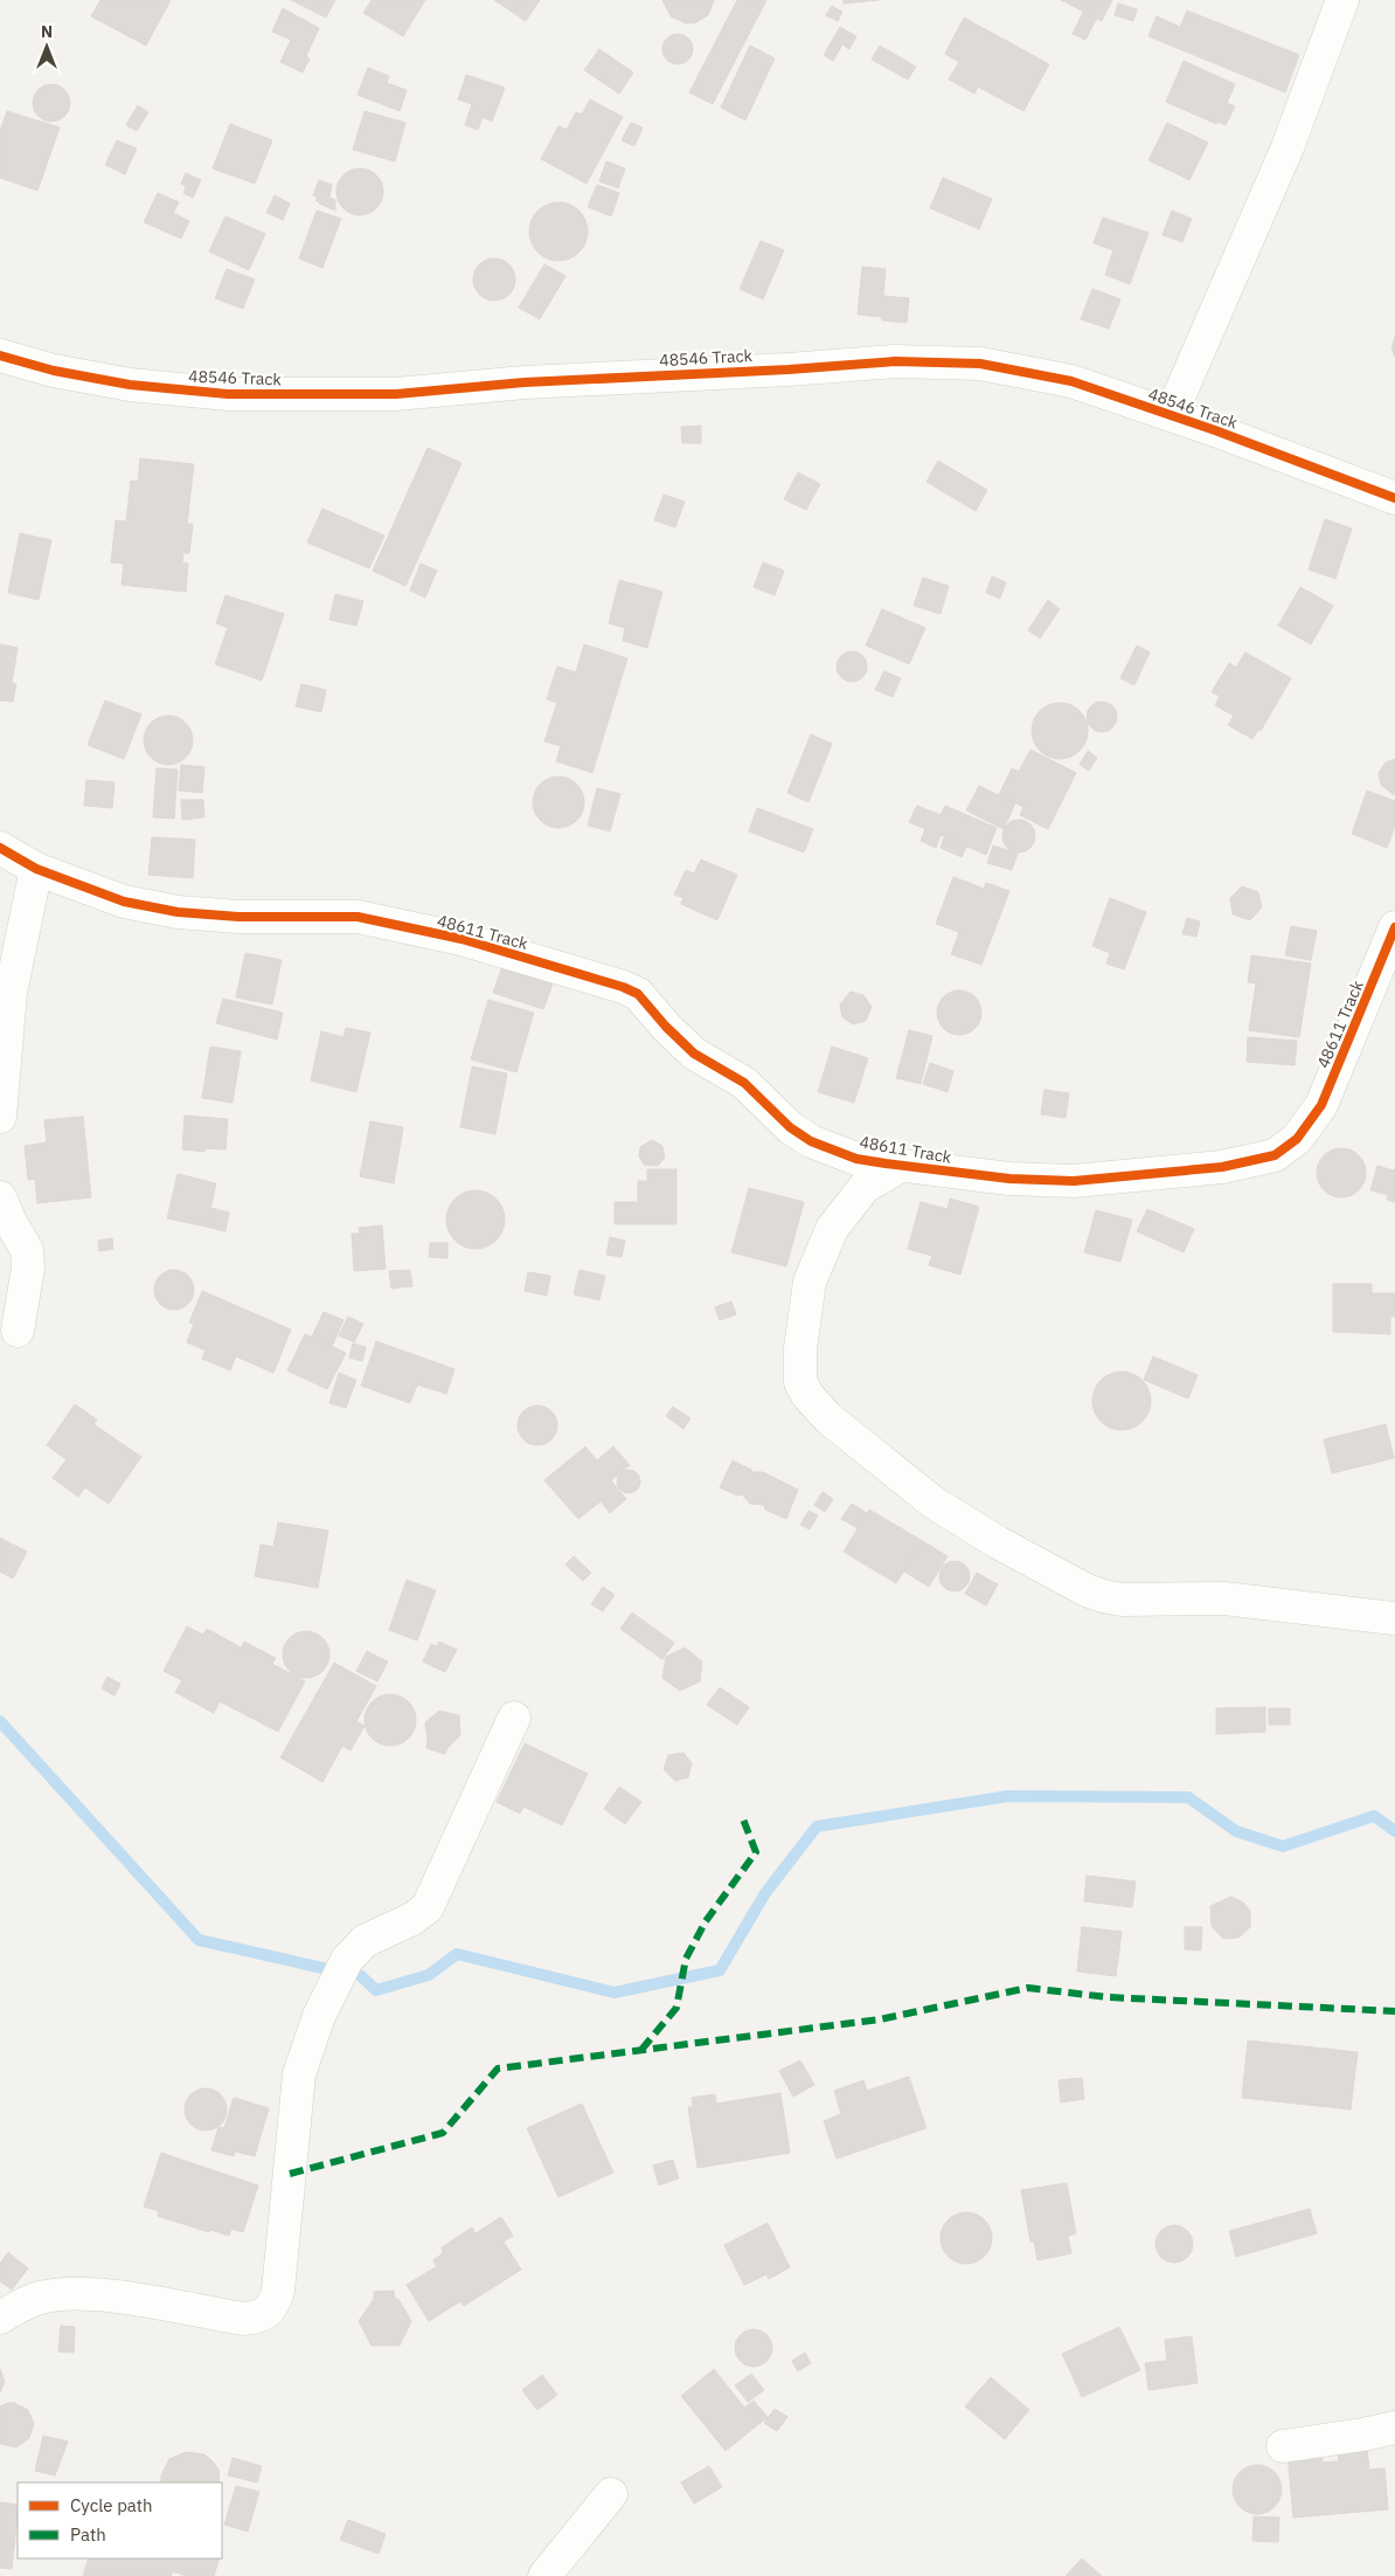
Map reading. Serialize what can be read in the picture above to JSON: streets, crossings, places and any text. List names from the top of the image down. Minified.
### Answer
{"streets":{"street":["48546 Track","48611 Track"]},"legend":["Cycle path","Path"],"north":"top"}
